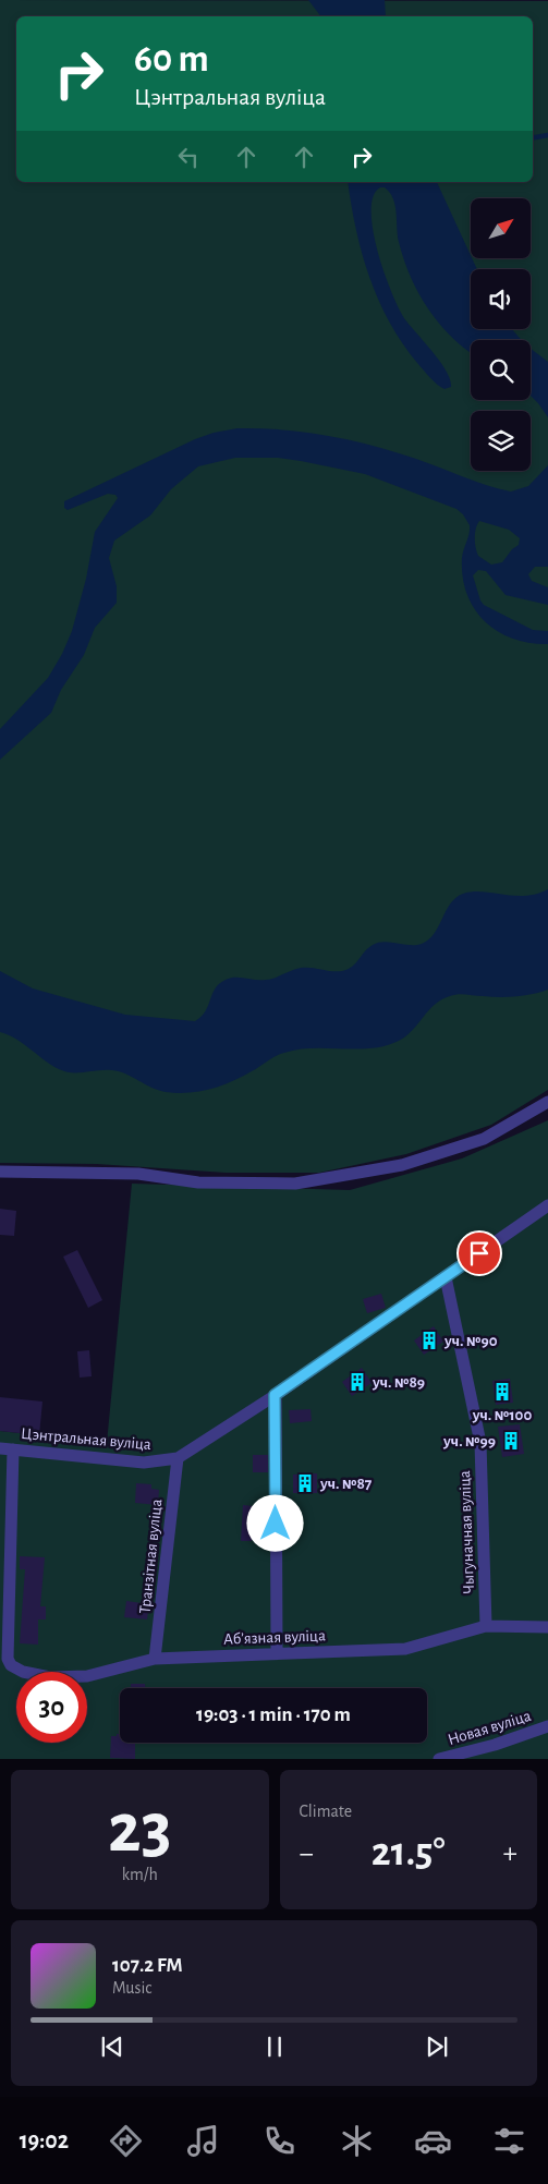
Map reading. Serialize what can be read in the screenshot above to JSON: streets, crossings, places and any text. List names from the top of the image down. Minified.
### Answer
{"streets":{"street":["Цэнтральная вуліца","Чыгуначная вуліца","Транзітная вуліца","Абʼязная вуліца","Новая вуліца"]},"crossings":[["Цэнтральная вуліца","Чыгуначная вуліца"],["Цэнтральная вуліца","Транзітная вуліца"],["Цэнтральная вуліца","Абʼязная вуліца"],["Чыгуначная вуліца","Абʼязная вуліца"],["Транзітная вуліца","Абʼязная вуліца"]],"places":{"building":["уч. №90","уч. №89","уч. №100","уч. №99","уч. №87"]},"north":"top right","page":{"turn":["60 m","Цэнтральная вуліца"],"limit":"30","trip":"19:03 · 1 min · 170 m","tile":[["23","km/h"],"Climate"],"heat":["−","21.5°","+"],"song":["107.2 FM","Music"],"tabs":"19:02"}}
